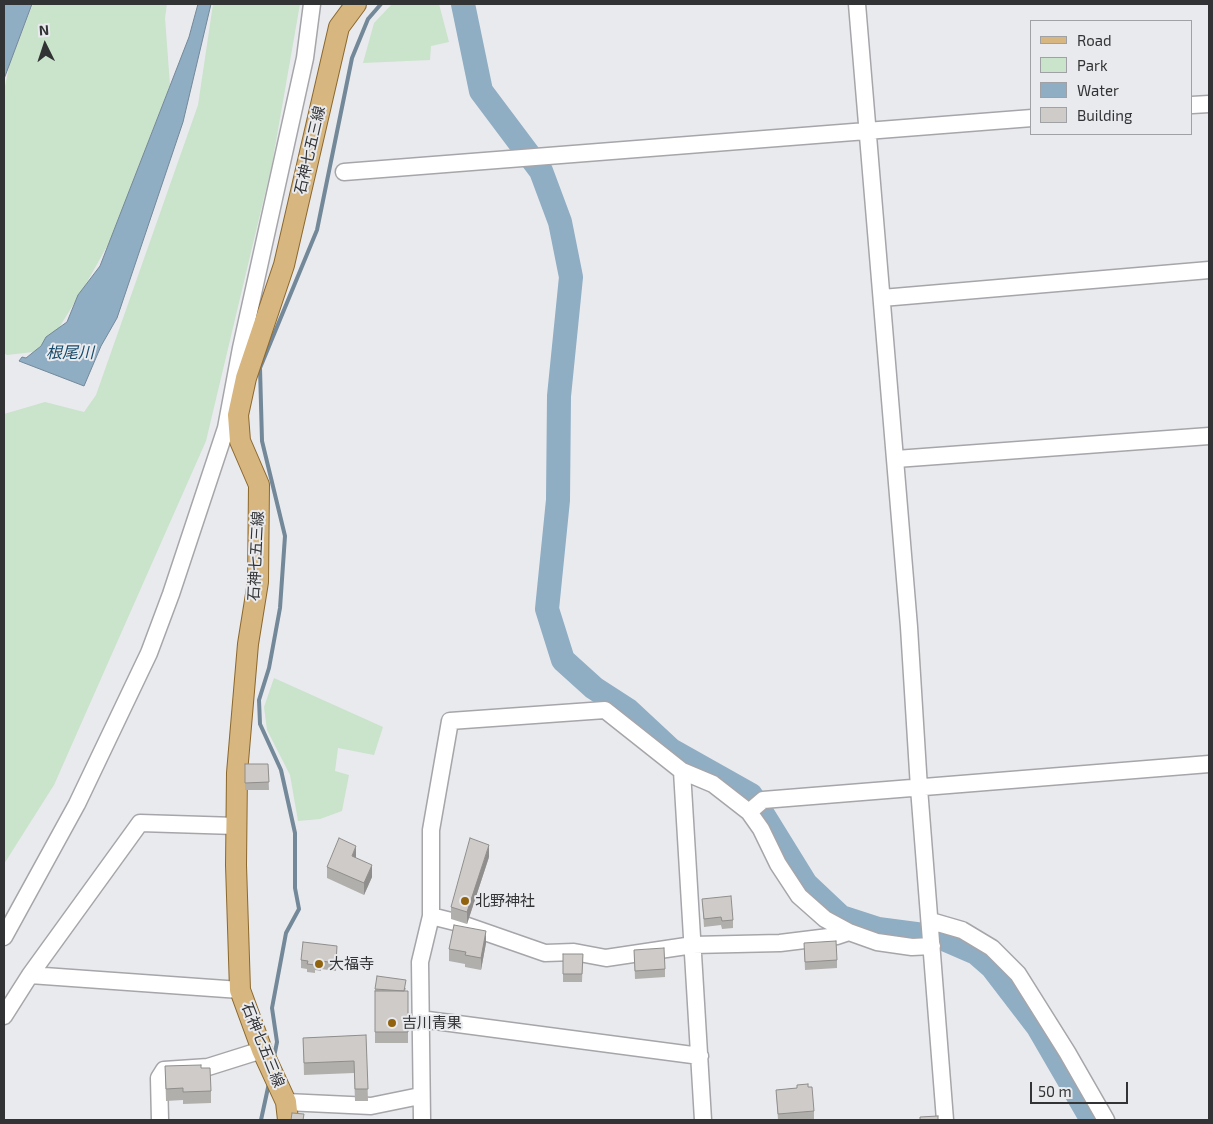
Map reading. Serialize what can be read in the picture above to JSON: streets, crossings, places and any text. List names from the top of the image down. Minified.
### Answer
{"streets":{"main road":["石神七五三線"]},"water":["根尾川"],"places":["北野神社","大福寺","吉川青果"],"legend":["Road","Park","Water","Building"],"scale_bar":"50 m","north":"top"}
